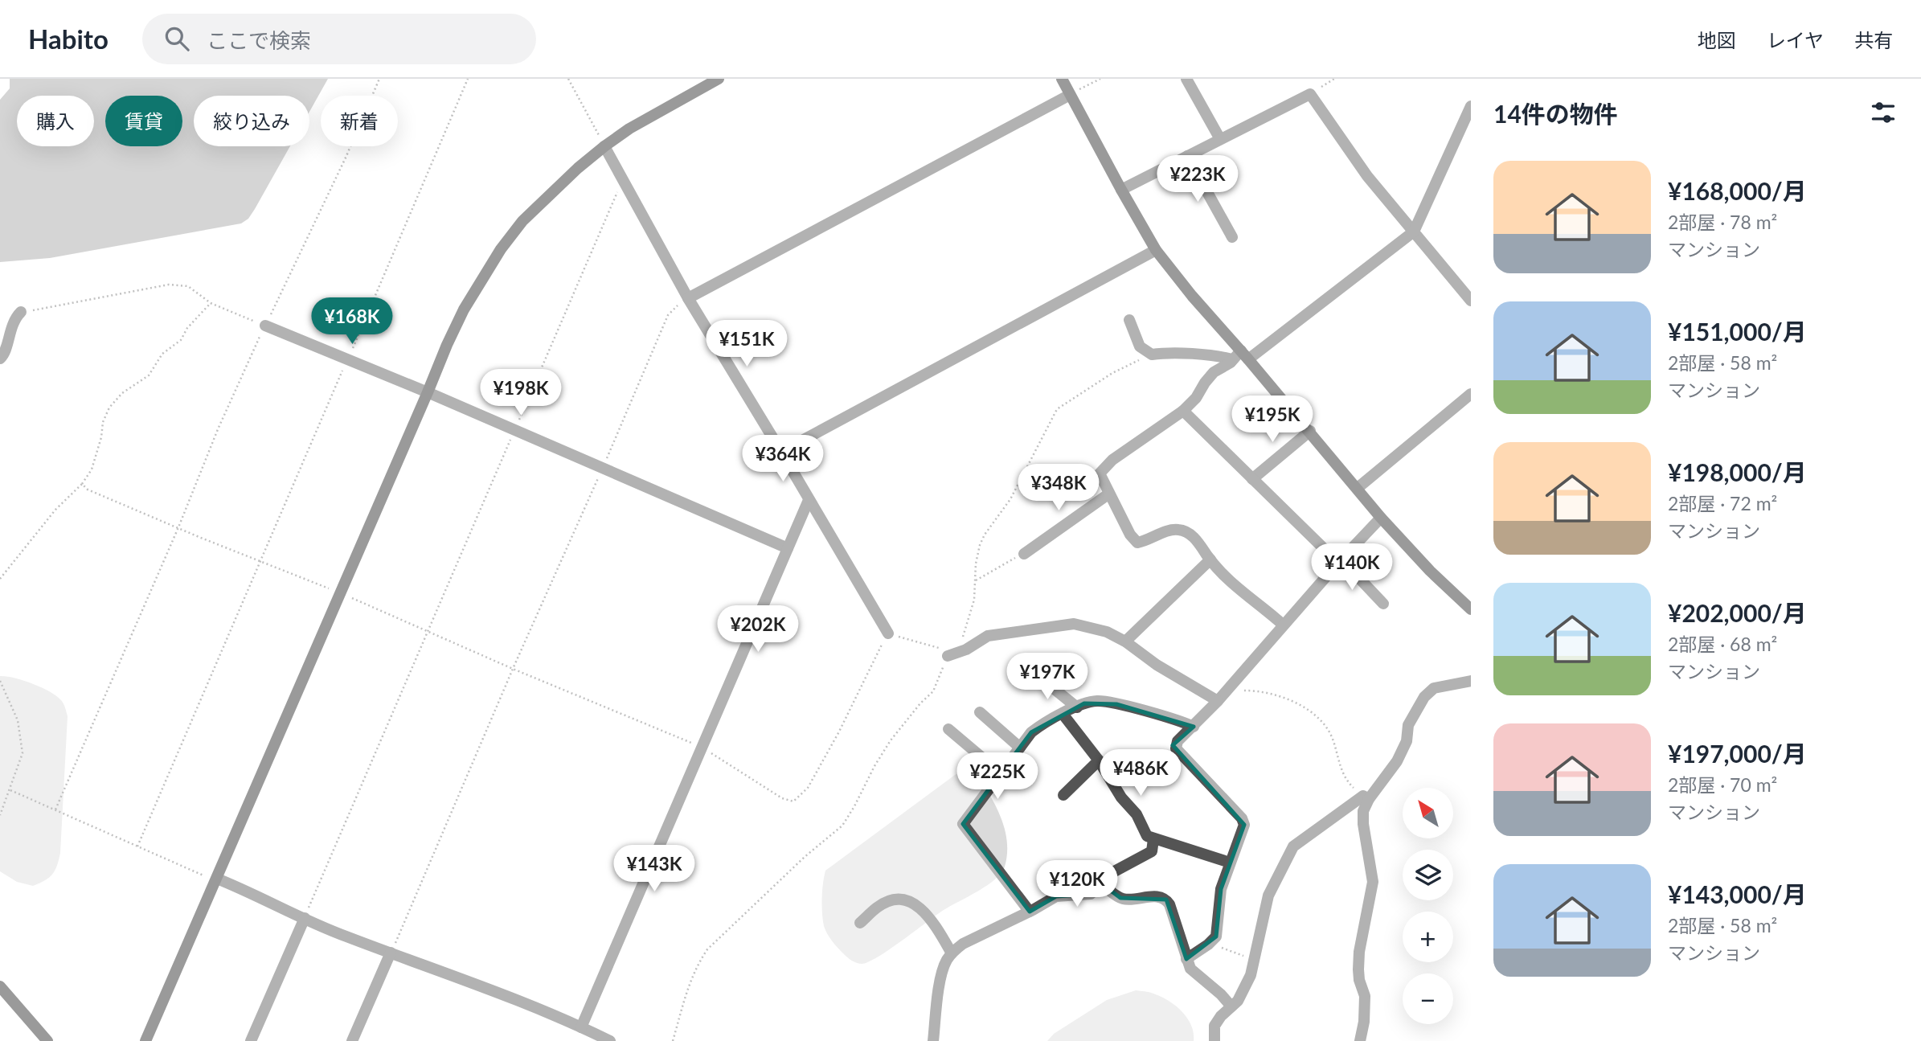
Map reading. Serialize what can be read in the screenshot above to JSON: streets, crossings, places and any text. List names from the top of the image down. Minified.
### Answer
{"north":"top left","page":{"header":"Habito","search":"ここで検索","nav":["地図","レイヤ","共有"],"heading":"14件の物件","chip":["購入","賃貸","絞り込み","新着"],"list":[{"name":"¥168,000/月","note":"2部屋 · 78 m² · マンション"},{"name":"¥151,000/月","note":"2部屋 · 58 m² · マンション"},{"name":"¥198,000/月","note":"2部屋 · 72 m² · マンション"},{"name":"¥202,000/月","note":"2部屋 · 68 m² · マンション"},{"name":"¥197,000/月","note":"2部屋 · 70 m² · マンション"},{"name":"¥143,000/月","note":"2部屋 · 58 m² · マンション"}],"price":["¥223K","¥168K","¥151K","¥198K","¥195K","¥364K","¥348K","¥140K","¥202K","¥197K","¥486K","¥225K","¥143K","¥120K"],"map_buttons":["+","−"]}}
